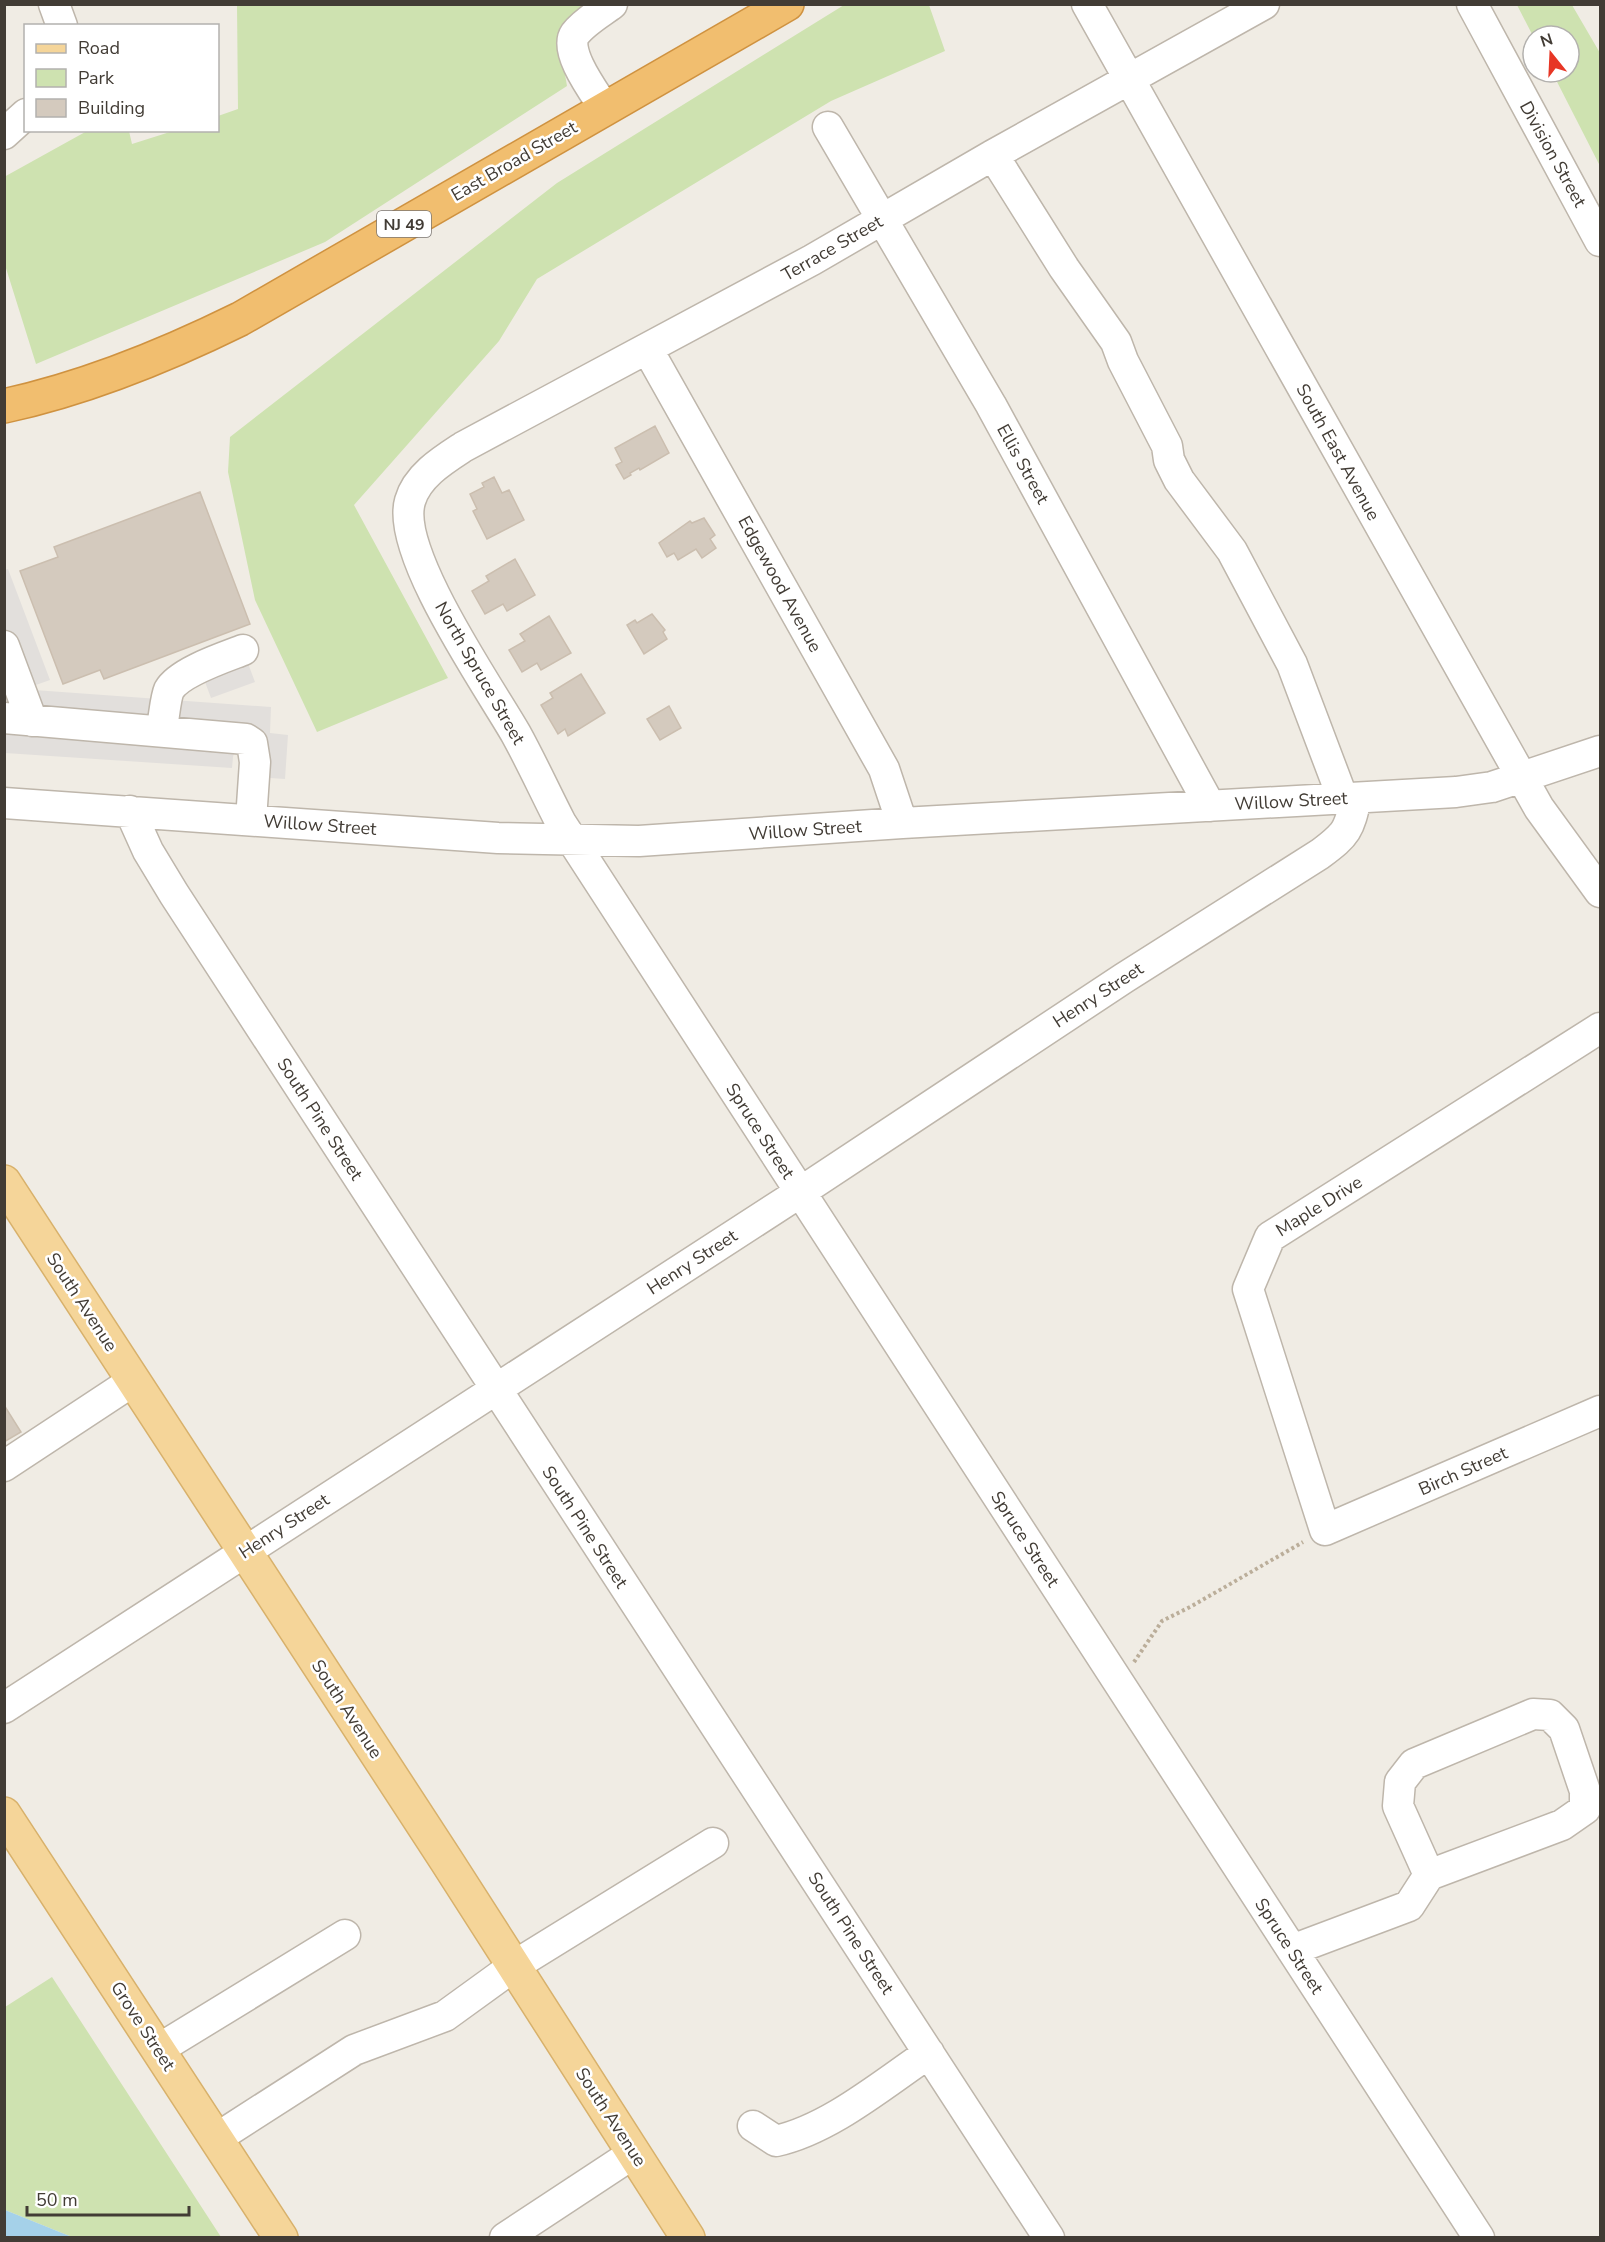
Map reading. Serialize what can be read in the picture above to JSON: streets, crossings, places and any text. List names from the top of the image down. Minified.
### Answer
{"streets":{"highway":["East Broad Street","NJ 49"],"main road":["South Avenue","Grove Street"],"street":["Division Street","Terrace Street","South East Avenue","Ellis Street","Edgewood Avenue","North Spruce Street","Willow Street","Henry Street","South Pine Street","Spruce Street","Maple Drive","Birch Street"]},"crossings":[["Terrace Street","South East Avenue"],["Terrace Street","Ellis Street"],["Terrace Street","Edgewood Avenue"],["Terrace Street","North Spruce Street"],["South East Avenue","Willow Street"],["Ellis Street","Willow Street"],["Edgewood Avenue","Willow Street"],["North Spruce Street","Willow Street"],["North Spruce Street","Spruce Street"],["Willow Street","Henry Street"],["Willow Street","South Pine Street"],["Willow Street","Spruce Street"],["Henry Street","South Pine Street"],["Henry Street","Spruce Street"],["Henry Street","South Avenue"],["Maple Drive","Birch Street"]],"legend":["Road","Park","Building"],"scale_bar":"50 m","north":"top"}
